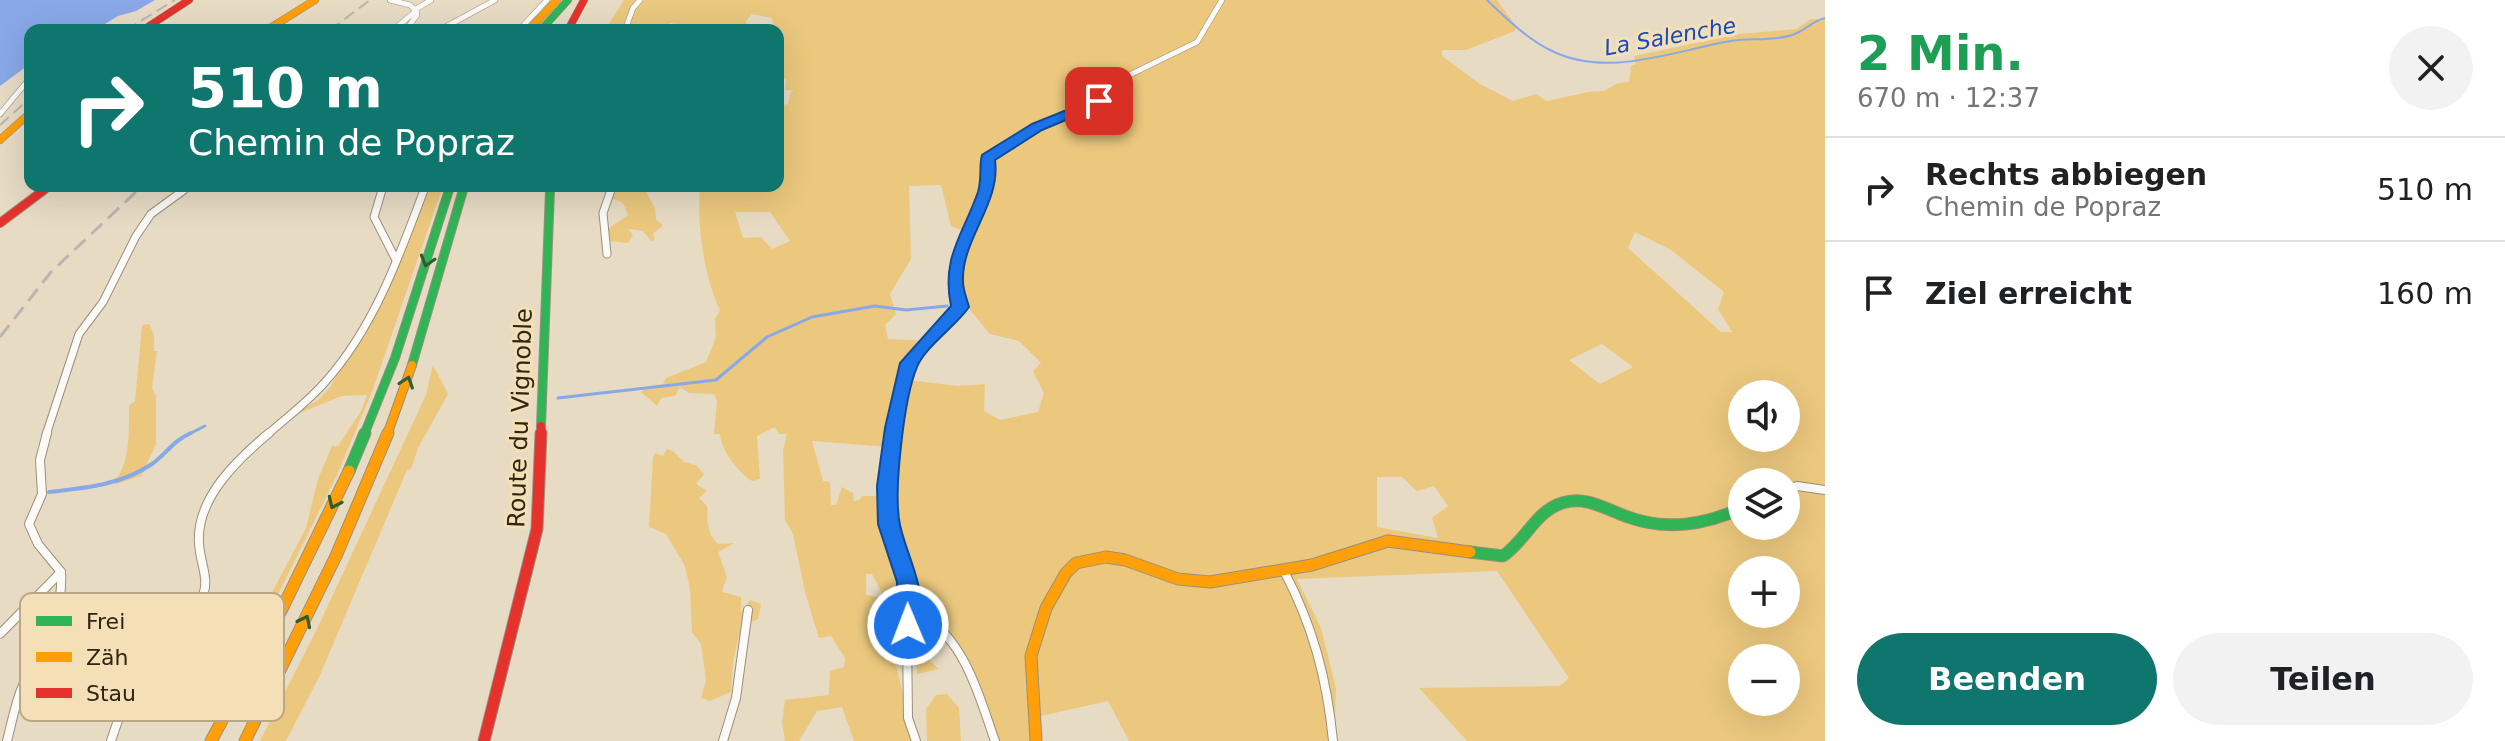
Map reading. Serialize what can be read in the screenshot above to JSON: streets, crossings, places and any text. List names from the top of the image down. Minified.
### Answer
{"streets":{"main road":["Route du Vignoble"]},"water":["La Salenche"],"legend":["Frei","Zäh","Stau"],"page":{"heading":["2 Min.","670 m · 12:37"],"turn":["510 m","Chemin de Popraz"],"list":[{"name":"Rechts abbiegen","note":"Chemin de Popraz","value":"510 m"},{"name":"Ziel erreicht","value":"160 m"}],"map_buttons":["+","−"],"buttons":["Beenden","Teilen"]}}
